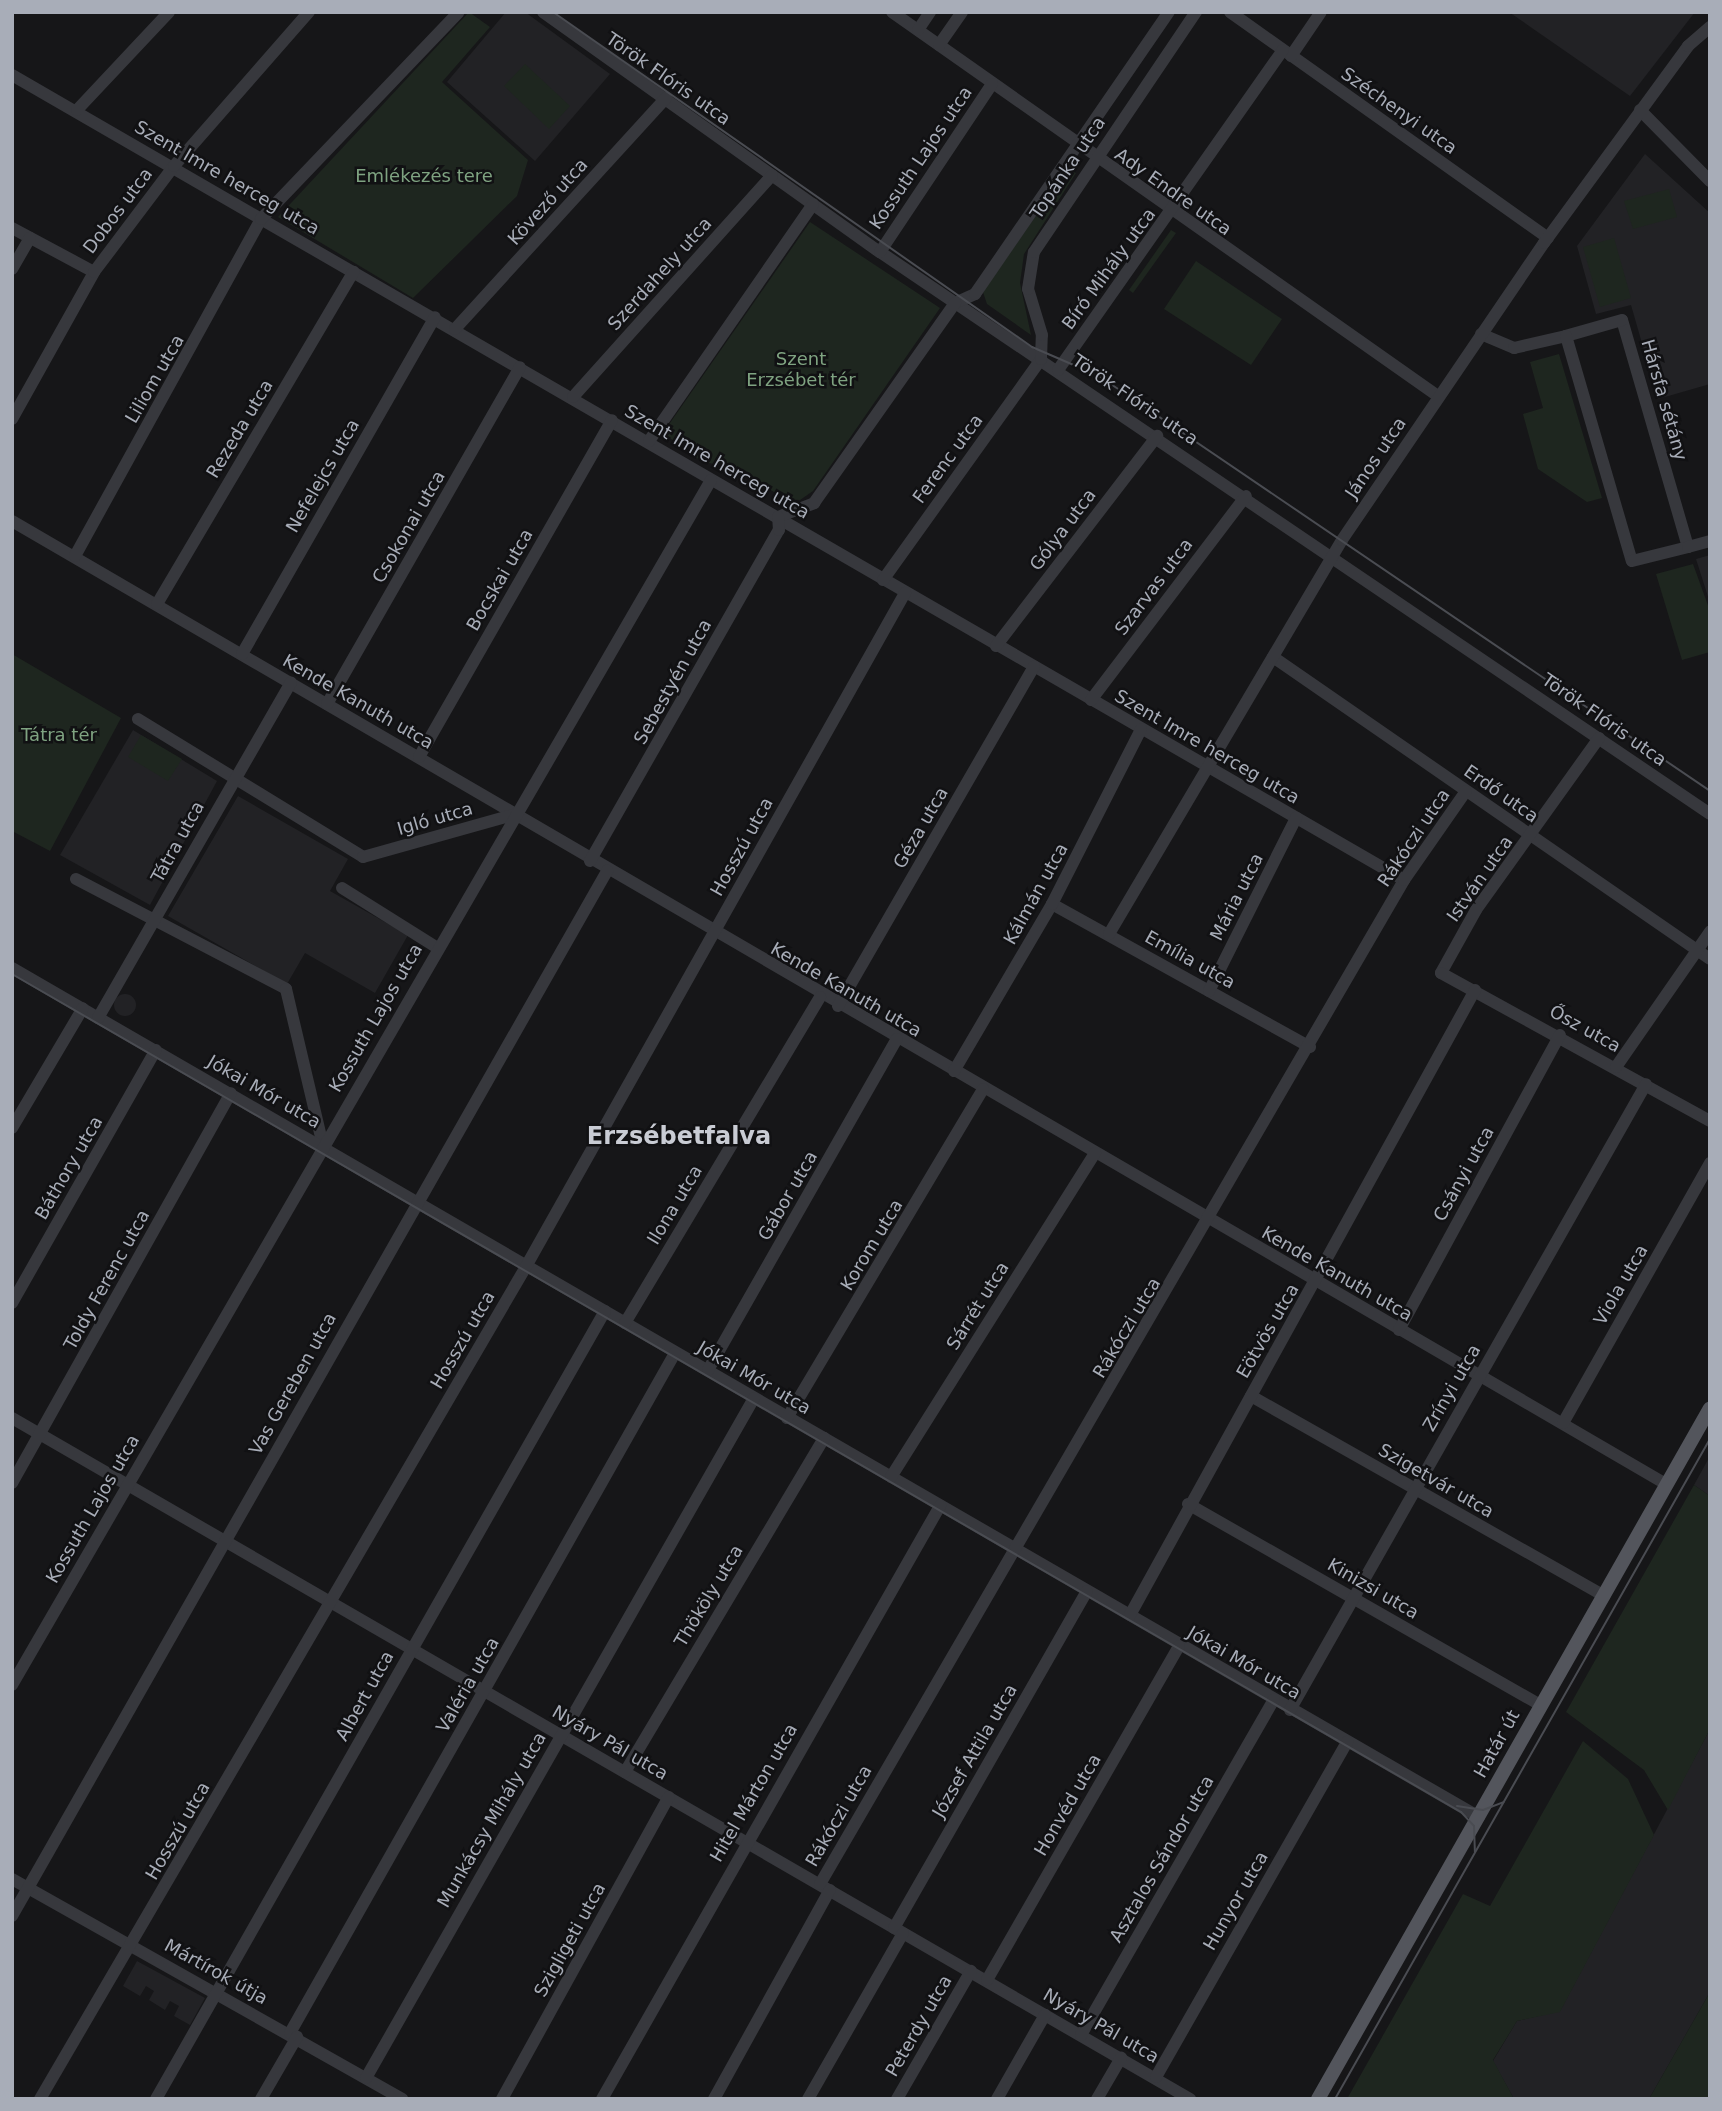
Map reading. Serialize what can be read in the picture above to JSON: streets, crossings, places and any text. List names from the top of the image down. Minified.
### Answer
{"streets":{"main road":["Határ út"],"street":["Török Flóris utca","Széchenyi utca","Kossuth Lajos utca","Topánka utca","Szent Imre herceg utca","Ady Endre utca","Kövező utca","Dobos utca","Bíró Mihály utca","Szerdahely utca","Liliom utca","Hársfa sétány","Rezeda utca","János utca","Ferenc utca","Nefelejcs utca","Csokonai utca","Gólya utca","Bocskai utca","Szarvas utca","Sebestyén utca","Kende Kanuth utca","Erdő utca","Igló utca","Géza utca","Rákóczi utca","Hosszú utca","István utca","Kálmán utca","Mária utca","Emília utca","Ősz utca","Jókai Mór utca","Báthory utca","Csányi utca","Gábor utca","Ilona utca","Korom utca","Toldy Ferenc utca","Viola utca","Sárrét utca","Eötvös utca","Vas Gereben utca","Zrínyi utca","Szigetvár utca","Kinizsi utca","Thököly utca","Valéria utca","Albert utca","Nyáry Pál utca","József Attila utca","Hitel Márton utca","Honvéd utca","Munkácsy Mihály utca","Asztalos Sándor utca","Hunyor utca","Szigligeti utca","Mártírok útja","Peterdy utca"]},"crossings":[["Török Flóris utca","Kossuth Lajos utca"],["Török Flóris utca","Topánka utca"],["Török Flóris utca","Kövező utca"],["Török Flóris utca","Bíró Mihály utca"],["Török Flóris utca","Szerdahely utca"],["Török Flóris utca","János utca"],["Török Flóris utca","Ferenc utca"],["Török Flóris utca","Gólya utca"],["Török Flóris utca","Szarvas utca"],["Török Flóris utca","István utca"],["Széchenyi utca","Bíró Mihály utca"],["Széchenyi utca","János utca"],["Kossuth Lajos utca","Szent Imre herceg utca"],["Kossuth Lajos utca","Ady Endre utca"],["Kossuth Lajos utca","Kende Kanuth utca"],["Kossuth Lajos utca","Igló utca"],["Kossuth Lajos utca","Jókai Mór utca"],["Kossuth Lajos utca","Nyáry Pál utca"],["Topánka utca","Ady Endre utca"],["Topánka utca","Ferenc utca"],["Szent Imre herceg utca","Kövező utca"],["Szent Imre herceg utca","Dobos utca"],["Szent Imre herceg utca","Szerdahely utca"],["Szent Imre herceg utca","Liliom utca"],["Szent Imre herceg utca","Rezeda utca"],["Szent Imre herceg utca","János utca"],["Szent Imre herceg utca","Ferenc utca"],["Szent Imre herceg utca","Nefelejcs utca"],["Szent Imre herceg utca","Csokonai utca"],["Szent Imre herceg utca","Gólya utca"],["Szent Imre herceg utca","Bocskai utca"],["Szent Imre herceg utca","Szarvas utca"],["Szent Imre herceg utca","Sebestyén utca"],["Szent Imre herceg utca","Géza utca"],["Szent Imre herceg utca","Rákóczi utca"],["Szent Imre herceg utca","Hosszú utca"],["Szent Imre herceg utca","Kálmán utca"],["Szent Imre herceg utca","Mária utca"],["Ady Endre utca","Bíró Mihály utca"],["Ady Endre utca","János utca"],["Liliom utca","Kende Kanuth utca"],["Hársfa sétány","János utca"],["Rezeda utca","Kende Kanuth utca"],["János utca","Erdő utca"],["János utca","Emília utca"],["Nefelejcs utca","Kende Kanuth utca"],["Csokonai utca","Kende Kanuth utca"],["Bocskai utca","Kende Kanuth utca"],["Sebestyén utca","Kende Kanuth utca"],["Kende Kanuth utca","Igló utca"],["Kende Kanuth utca","Géza utca"],["Kende Kanuth utca","Rákóczi utca"],["Kende Kanuth utca","Hosszú utca"],["Kende Kanuth utca","Kálmán utca"],["Kende Kanuth utca","Csányi utca"],["Kende Kanuth utca","Gábor utca"],["Kende Kanuth utca","Ilona utca"],["Kende Kanuth utca","Korom utca"],["Kende Kanuth utca","Viola utca"],["Kende Kanuth utca","Sárrét utca"],["Kende Kanuth utca","Eötvös utca"],["Kende Kanuth utca","Vas Gereben utca"],["Kende Kanuth utca","Zrínyi utca"],["Kende Kanuth utca","Határ út"],["Erdő utca","Rákóczi utca"],["Erdő utca","István utca"],["Rákóczi utca","Emília utca"],["Rákóczi utca","Jókai Mór utca"],["Rákóczi utca","Nyáry Pál utca"],["Hosszú utca","Jókai Mór utca"],["Hosszú utca","Nyáry Pál utca"],["Hosszú utca","Mártírok útja"],["István utca","Ősz utca"],["Kálmán utca","Emília utca"],["Mária utca","Emília utca"],["Ősz utca","Csányi utca"],["Ősz utca","Eötvös utca"],["Ősz utca","Zrínyi utca"],["Jókai Mór utca","Báthory utca"],["Jókai Mór utca","Gábor utca"],["Jókai Mór utca","Ilona utca"],["Jókai Mór utca","Korom utca"],["Jókai Mór utca","Toldy Ferenc utca"],["Jókai Mór utca","Sárrét utca"],["Jókai Mór utca","Eötvös utca"],["Jókai Mór utca","Vas Gereben utca"],["Jókai Mór utca","Zrínyi utca"],["Jókai Mór utca","Thököly utca"],["Jókai Mór utca","Valéria utca"],["Jókai Mór utca","Albert utca"],["Jókai Mór utca","Határ út"],["Jókai Mór utca","József Attila utca"],["Jókai Mór utca","Hitel Márton utca"],["Jókai Mór utca","Honvéd utca"],["Jókai Mór utca","Munkácsy Mihály utca"],["Jókai Mór utca","Asztalos Sándor utca"],["Jókai Mór utca","Hunyor utca"],["Toldy Ferenc utca","Nyáry Pál utca"],["Eötvös utca","Szigetvár utca"],["Eötvös utca","Kinizsi utca"],["Vas Gereben utca","Nyáry Pál utca"],["Vas Gereben utca","Mártírok útja"],["Zrínyi utca","Szigetvár utca"],["Zrínyi utca","Kinizsi utca"],["Szigetvár utca","Határ út"],["Kinizsi utca","Határ út"],["Thököly utca","Nyáry Pál utca"],["Valéria utca","Nyáry Pál utca"],["Valéria utca","Mártírok útja"],["Albert utca","Nyáry Pál utca"],["Albert utca","Mártírok útja"],["Nyáry Pál utca","József Attila utca"],["Nyáry Pál utca","Hitel Márton utca"],["Nyáry Pál utca","Honvéd utca"],["Nyáry Pál utca","Munkácsy Mihály utca"],["Nyáry Pál utca","Asztalos Sándor utca"],["Nyáry Pál utca","Hunyor utca"],["Nyáry Pál utca","Szigligeti utca"],["Nyáry Pál utca","Peterdy utca"],["Munkácsy Mihály utca","Mártírok útja"]],"districts":["Erzsébetfalva"],"parks":["Emlékezés tere","Szent Erzsébet tér","Tátra tér"]}
